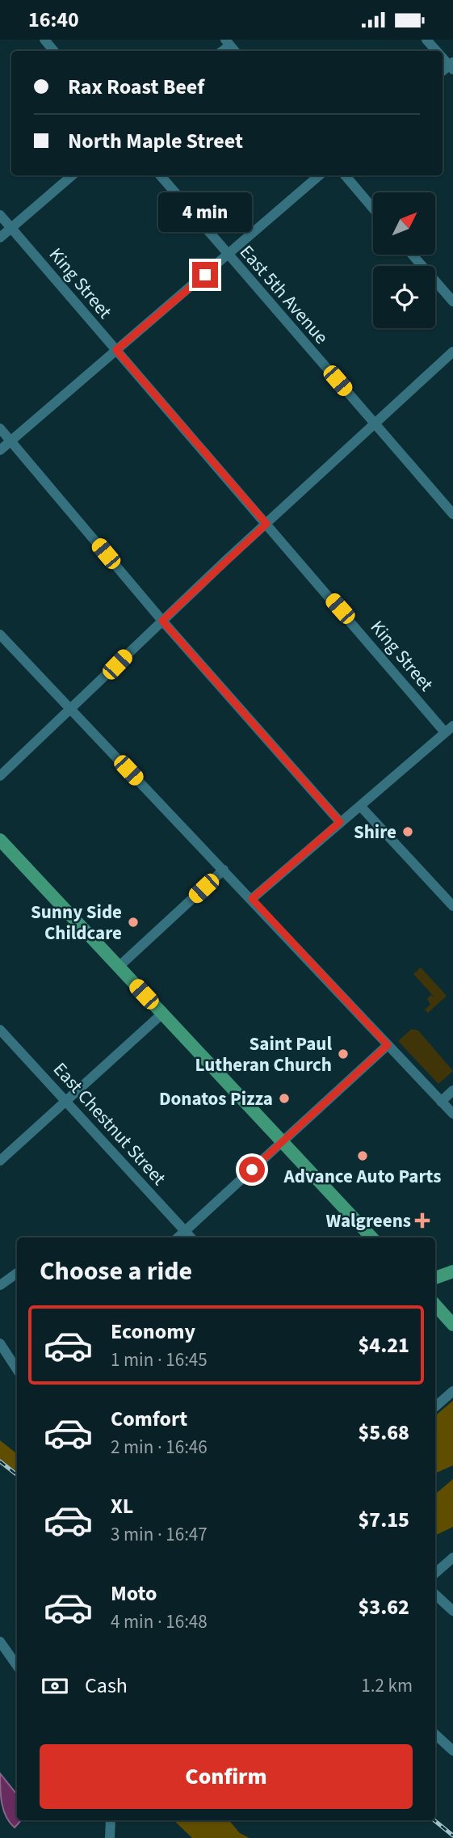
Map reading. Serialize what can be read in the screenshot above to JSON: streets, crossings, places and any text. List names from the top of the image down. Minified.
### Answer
{"streets":{"street":["King Street","East 5th Avenue","East Chestnut Street"]},"places":{"other":["Shire","Sunny Side Childcare","Saint Paul Lutheran Church","Donatos Pizza","Advance Auto Parts"],"health":["Walgreens"]},"north":"top right","page":{"status":"16:40","banner":["Rax Roast Beef","North Maple Street"],"bubble":"4 min","heading":"Choose a ride","list":[{"name":"Economy","note":"1 min · 16:45","value":"$4.21"},{"name":"Comfort","note":"2 min · 16:46","value":"$5.68"},{"name":"XL","note":"3 min · 16:47","value":"$7.15"},{"name":"Moto","note":"4 min · 16:48","value":"$3.62"}],"pay":["Cash","1.2 km"],"buttons":"Confirm"}}
